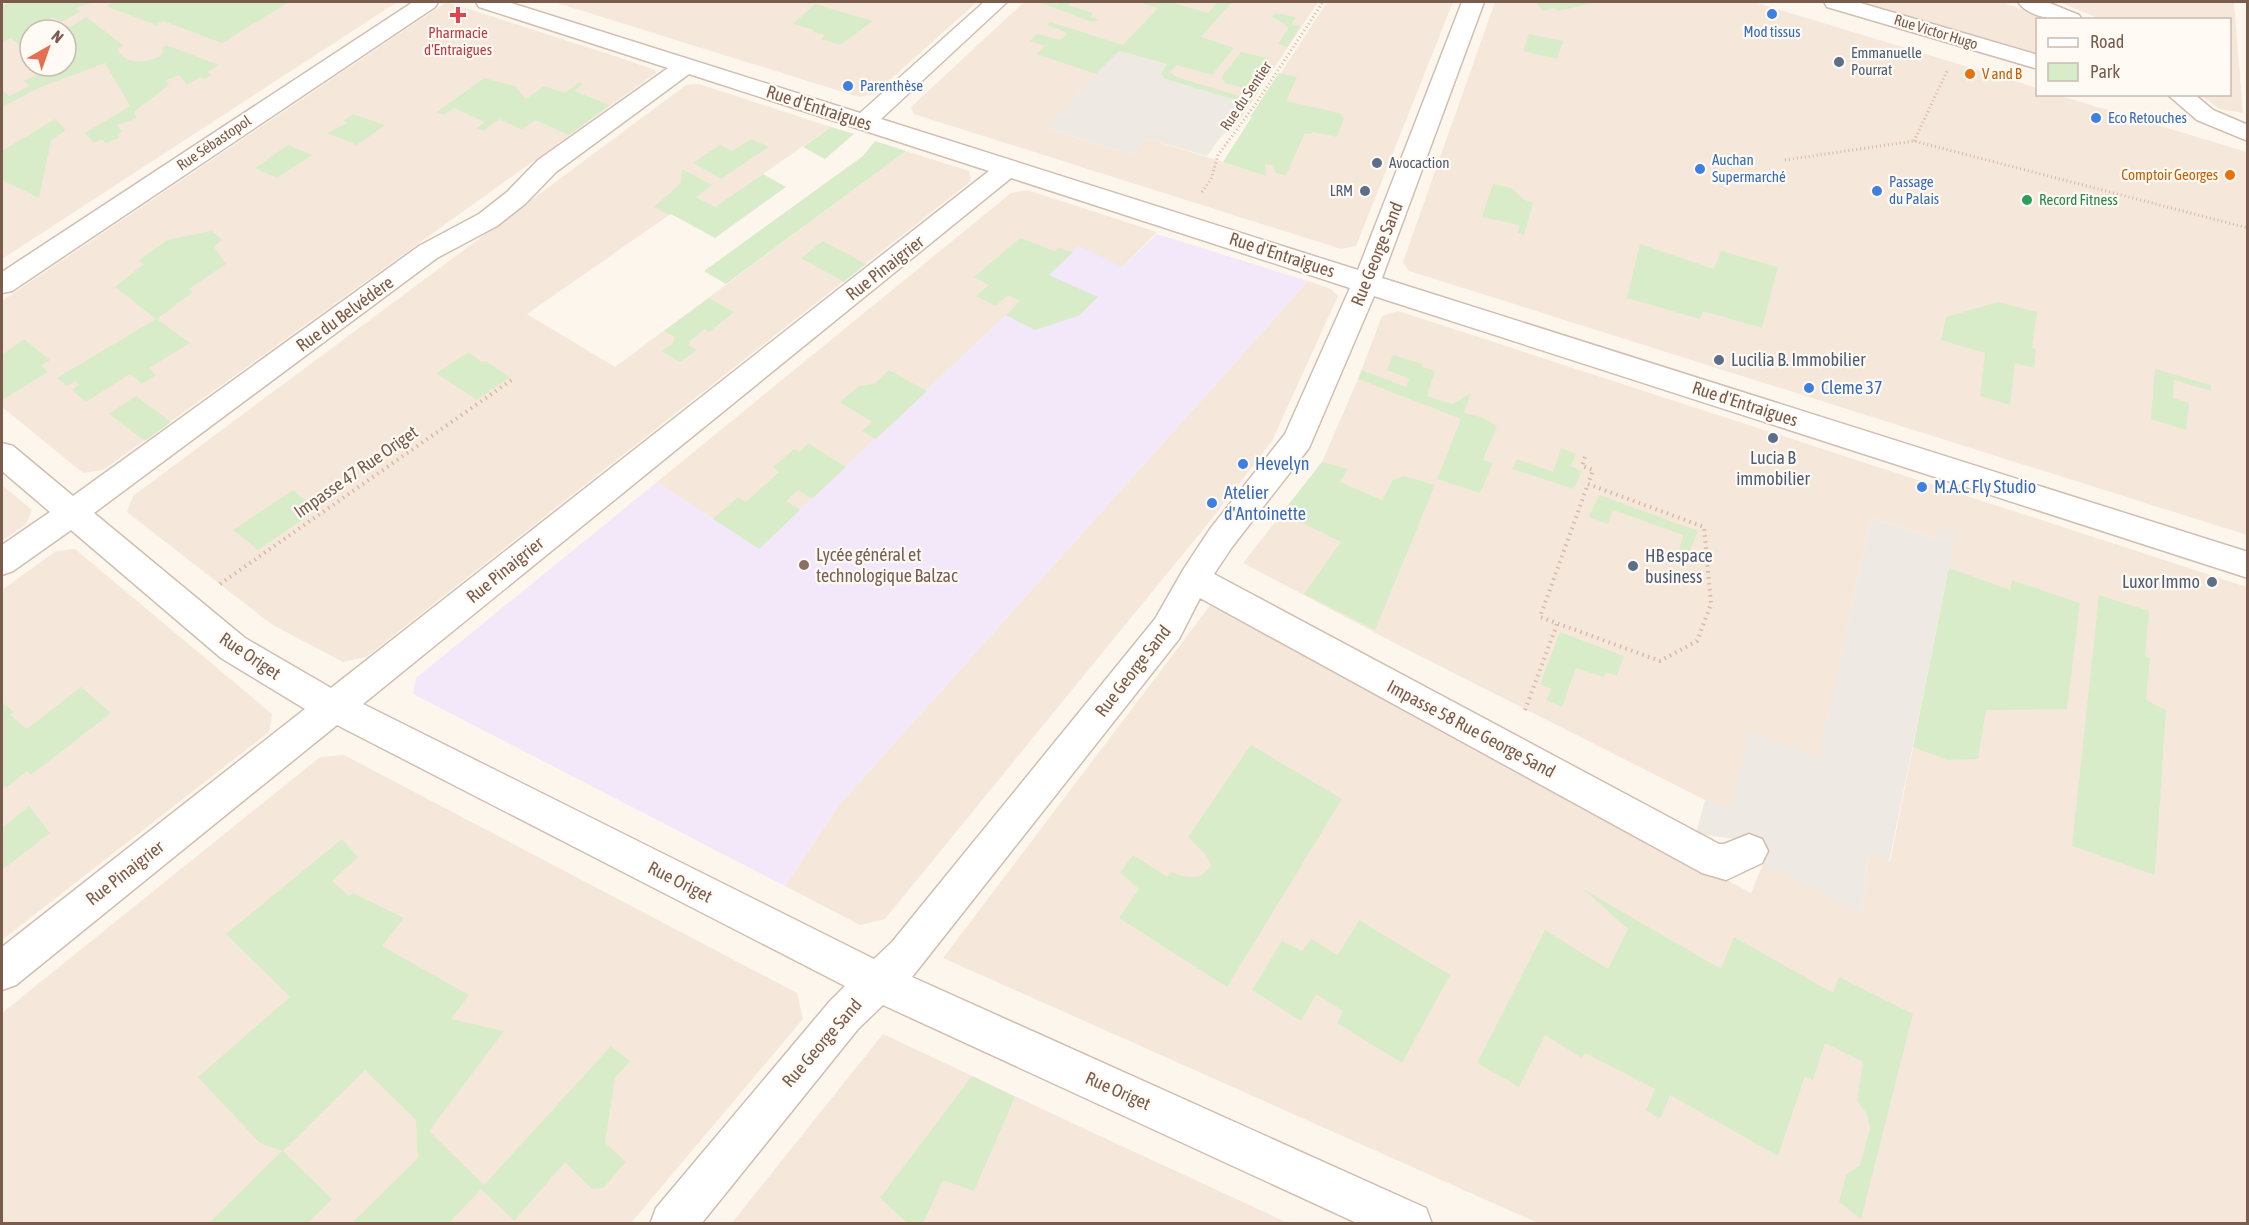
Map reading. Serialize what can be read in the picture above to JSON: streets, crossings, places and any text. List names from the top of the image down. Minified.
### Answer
{"streets":{"street":["Rue Victor Hugo","Rue d'Entraigues","Rue Sébastopol","Rue George Sand","Rue Pinaigrier","Rue du Belvédère","Rue Origet","Impasse 58 Rue George Sand"],"path":["Rue du Sentier","Impasse 47 Rue Origet"]},"crossings":[["Rue d'Entraigues","Rue George Sand"],["Rue d'Entraigues","Rue Pinaigrier"],["Rue d'Entraigues","Rue du Belvédère"],["Rue George Sand","Rue Origet"],["Rue George Sand","Impasse 58 Rue George Sand"],["Rue Pinaigrier","Rue Origet"],["Rue du Belvédère","Rue Origet"]],"places":{"other":["Mod tissus","Emmanuelle Pourrat","V and B","Parenthèse","Eco Retouches","Avocaction","Auchan Supermarché","Comptoir Georges","LRM","Passage du Palais","Record Fitness","Lucilia B. Immobilier","Cleme 37","Lucia B immobilier","Hevelyn","M.A.C Fly Studio","Atelier d'Antoinette","Lycée général et technologique Balzac","HB espace business","Luxor Immo"],"health":["Pharmacie d'Entraigues"]},"legend":["Road","Park"],"north":"top right"}
